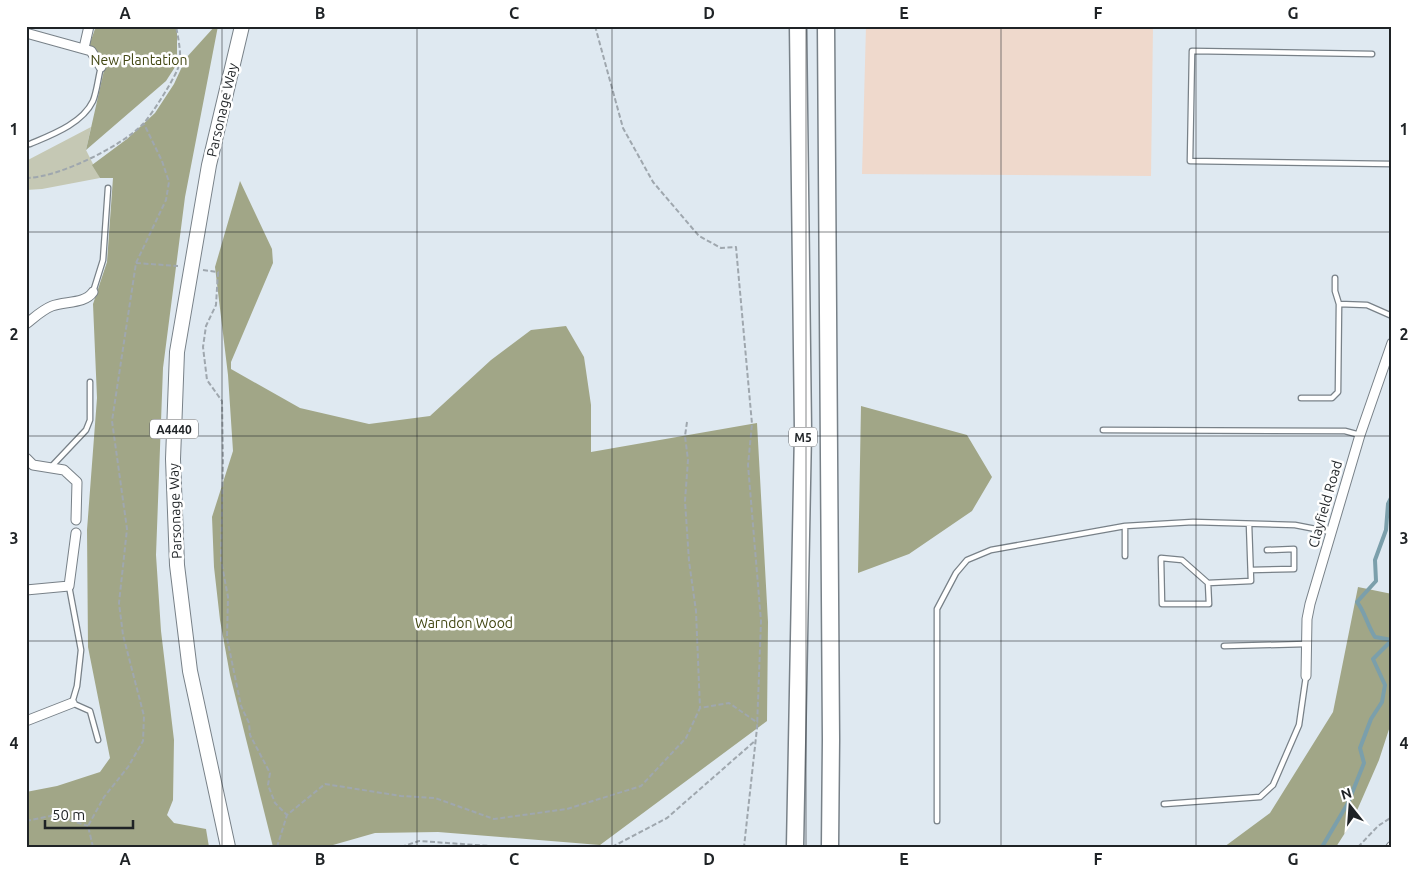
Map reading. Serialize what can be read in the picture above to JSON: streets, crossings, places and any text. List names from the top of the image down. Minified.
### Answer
{"streets":{"highway":["M5"],"main road":["Parsonage Way","A4440"],"street":["Clayfield Road"]},"parks":["New Plantation","Warndon Wood"],"scale_bar":"50 m","north":"top","grid":{"columns":["A","B","C","D","E","F","G"],"rows":["1","2","3","4"]}}
